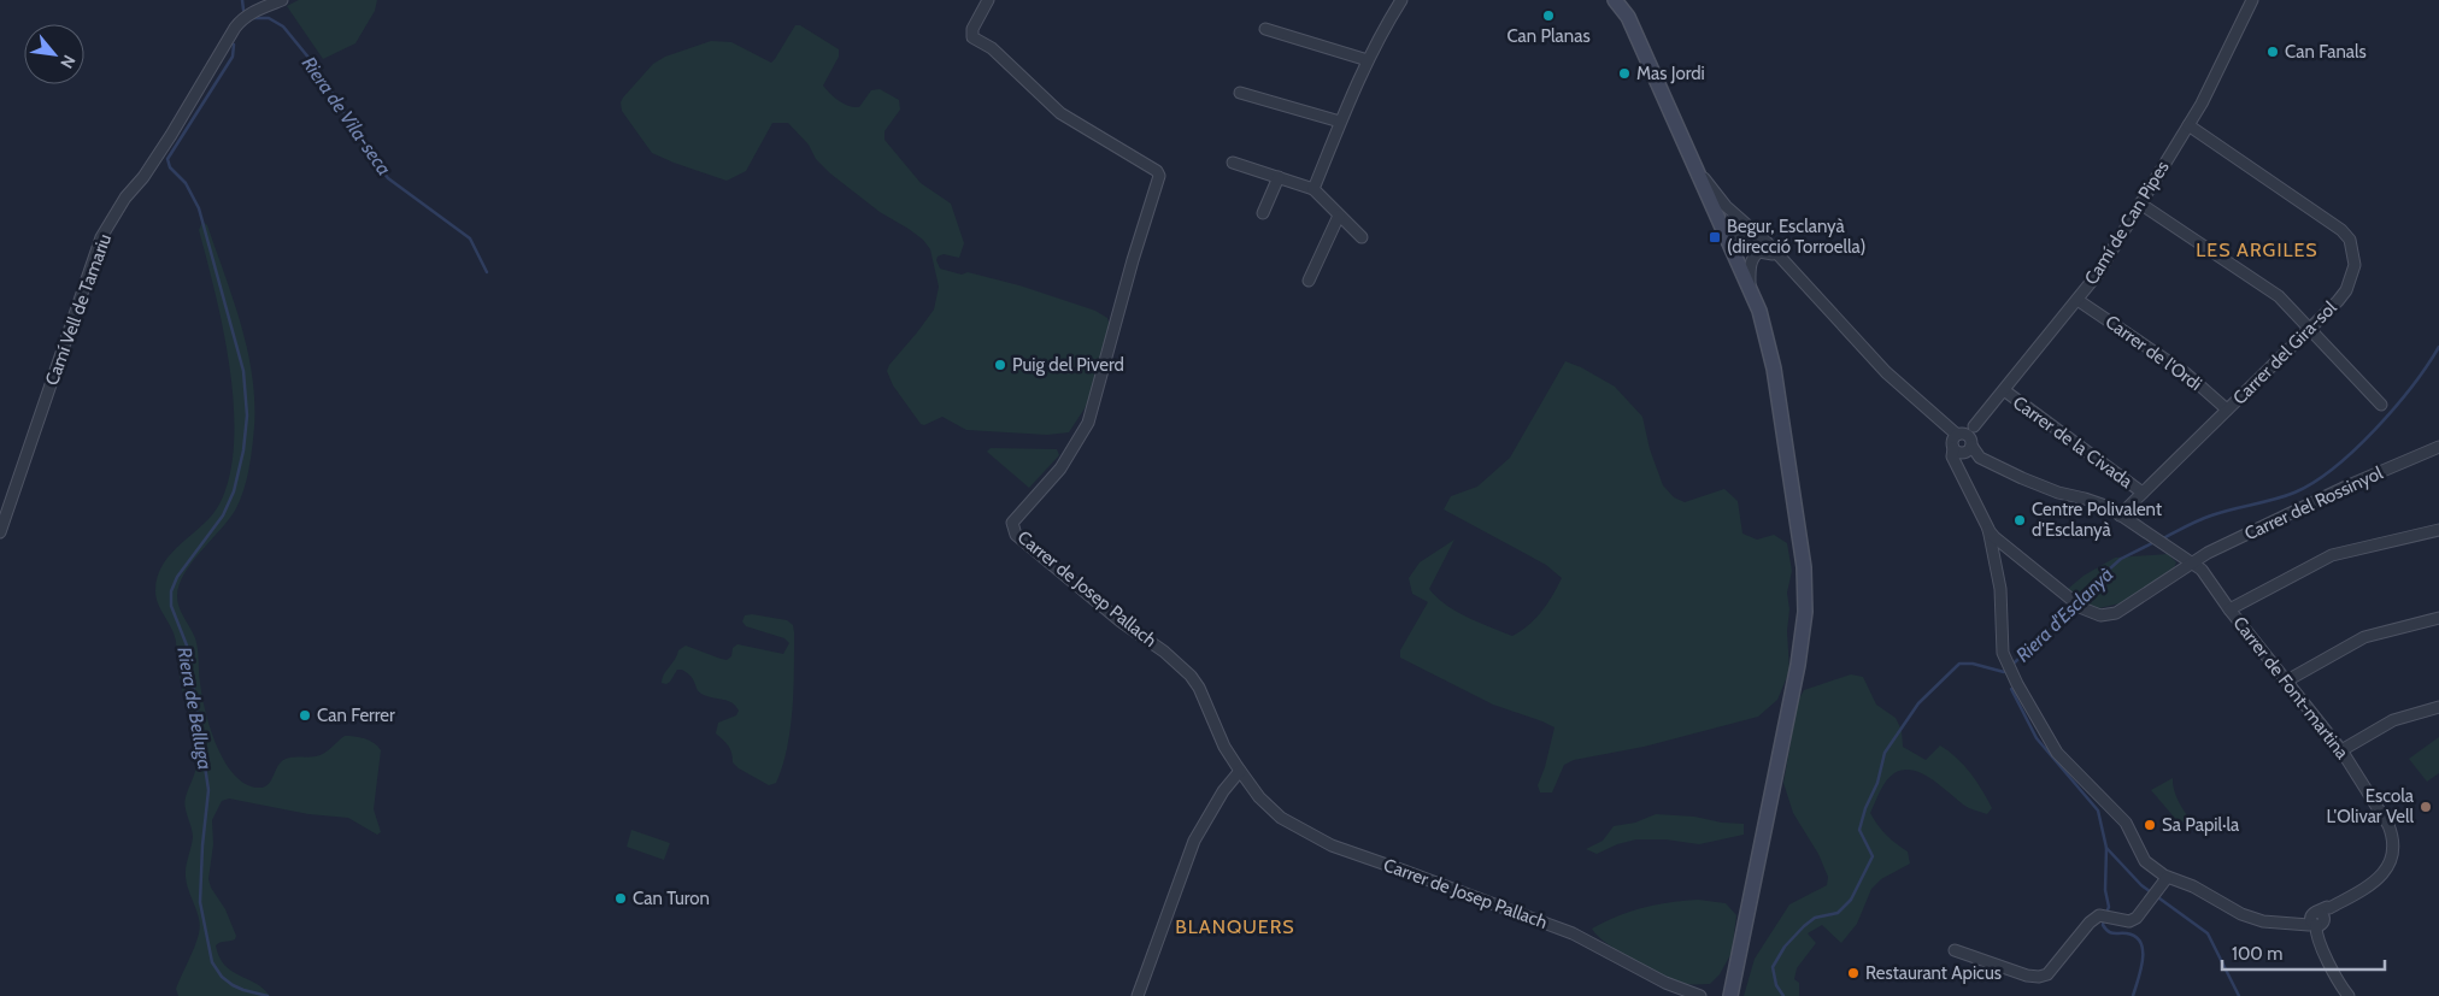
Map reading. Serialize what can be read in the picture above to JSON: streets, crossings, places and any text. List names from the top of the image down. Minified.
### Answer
{"streets":{"street":["Camí de Can Pipes","Camí Vell de Tamariu","Carrer de l'Ordi","Carrer del Gira-sol","Carrer de la Civada","Carrer del Rossinyol","Carrer de Josep Pallach","Carrer de Font-martina"]},"crossings":[["Camí de Can Pipes","Carrer de l'Ordi"],["Camí de Can Pipes","Carrer del Gira-sol"],["Camí de Can Pipes","Carrer de la Civada"],["Camí de Can Pipes","Carrer de Font-martina"],["Carrer de l'Ordi","Carrer del Gira-sol"],["Carrer del Gira-sol","Carrer de la Civada"],["Carrer del Gira-sol","Carrer de Font-martina"],["Carrer del Rossinyol","Carrer de Font-martina"]],"districts":["LES ARGILES","BLANQUERS"],"water":["Riera de Vila-seca","Riera d'Esclanyà","Riera de Belluga"],"places":{"other":["Can Planas","Can Fanals","Mas Jordi","Puig del Piverd","Centre Polivalent d'Esclanyà","Can Ferrer","Escola L'Olivar Vell","Sa Papil·la","Can Turon","Restaurant Apicus"],"transit":["Begur, Esclanyà (direcció Torroella)"]},"scale_bar":"100 m","north":"bottom right"}
